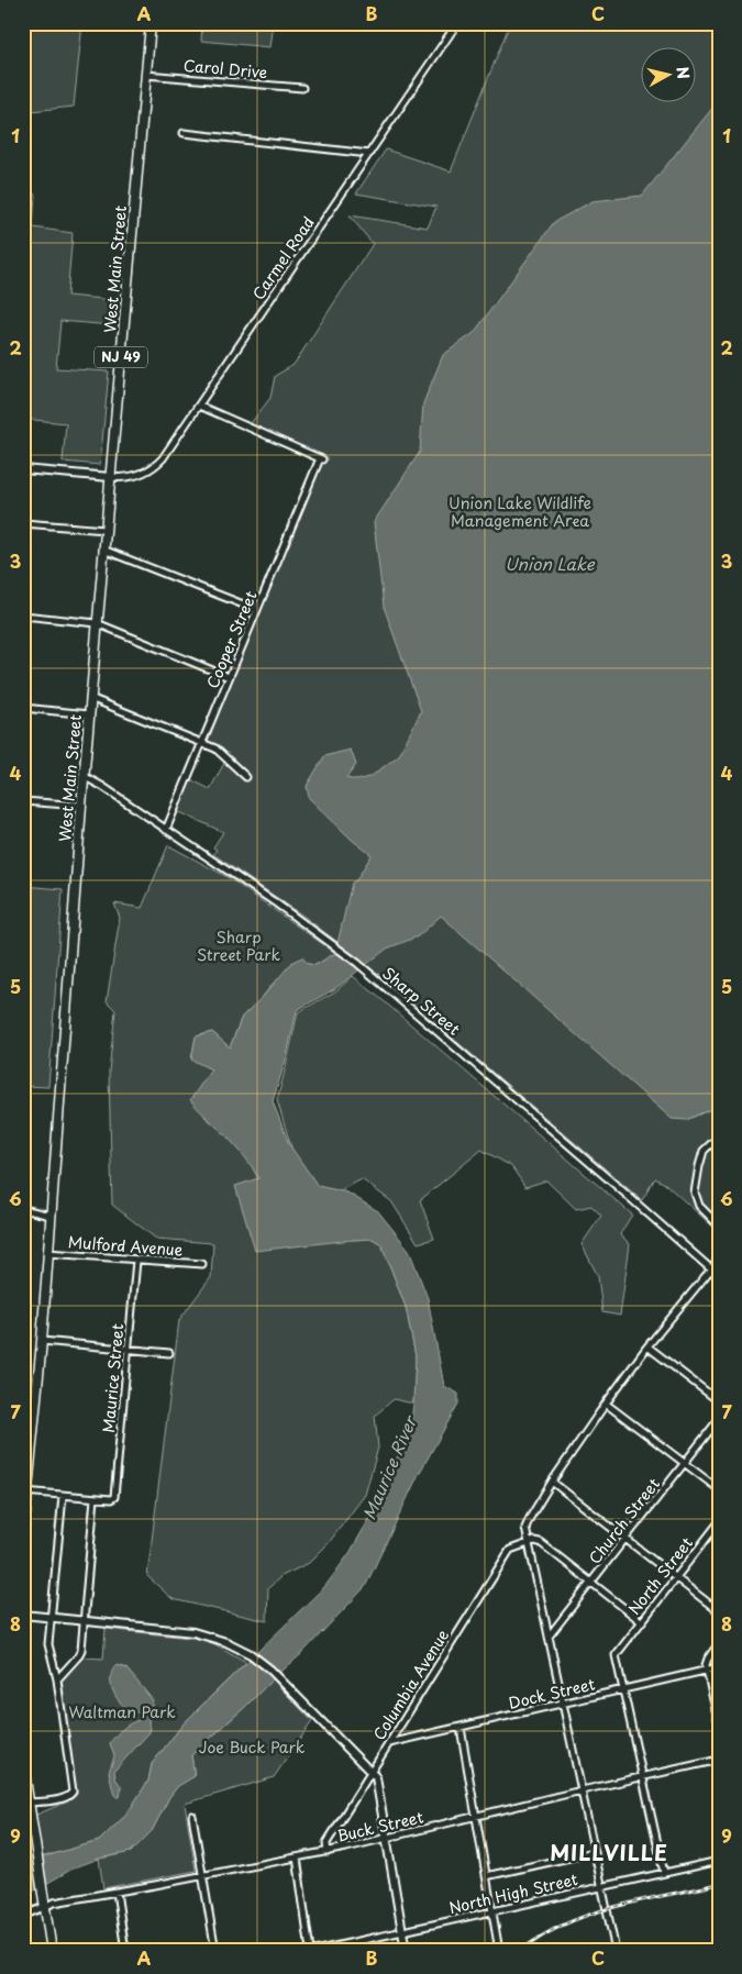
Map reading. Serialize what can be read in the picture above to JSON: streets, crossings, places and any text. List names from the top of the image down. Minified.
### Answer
{"streets":{"highway":["West Main Street","NJ 49"],"street":["Carol Drive","Carmel Road","Cooper Street","Sharp Street","Mulford Avenue","Maurice Street","Church Street","North Street","Columbia Avenue","Dock Street","Buck Street","North High Street"]},"crossings":[["Carol Drive","West Main Street"],["Carmel Road","West Main Street"],["Carmel Road","Cooper Street"],["West Main Street","Sharp Street"],["West Main Street","Mulford Avenue"],["Cooper Street","Sharp Street"],["Mulford Avenue","Maurice Street"],["North Street","Dock Street"],["Columbia Avenue","Dock Street"],["Columbia Avenue","Buck Street"]],"districts":["MILLVILLE"],"water":["Union Lake","Maurice River"],"parks":["Union Lake Wildlife Management Area","Sharp Street Park","Waltman Park","Joe Buck Park"],"north":"right","grid":{"columns":["A","B","C"],"rows":["1","2","3","4","5","6","7","8","9"]}}
